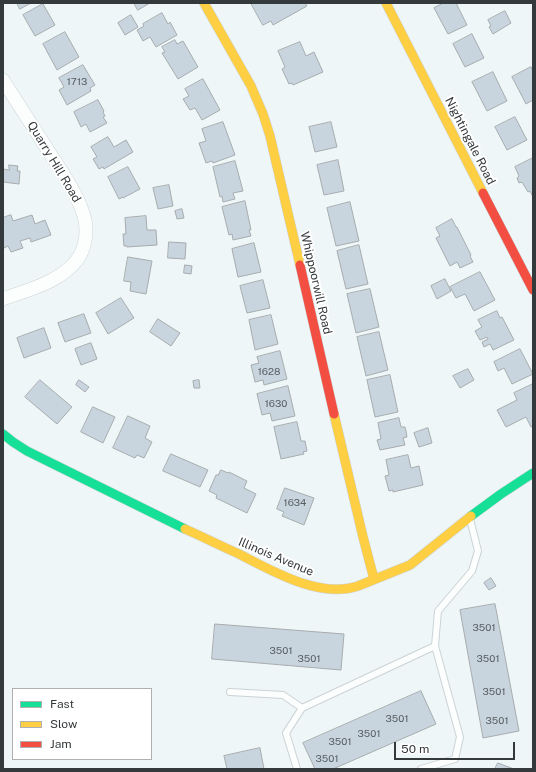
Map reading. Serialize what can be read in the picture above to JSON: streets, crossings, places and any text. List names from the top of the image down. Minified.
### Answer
{"streets":{"street":["Nightingale Road","Quarry Hill Road","Whippoorwill Road","Illinois Avenue"]},"crossings":[["Whippoorwill Road","Illinois Avenue"]],"house_numbers":["1713","1628","1630","1634","3501","3501","3501","3501","3501","3501","3501","3501","3501","3501"],"legend":["Fast","Slow","Jam"],"scale_bar":"50 m"}
